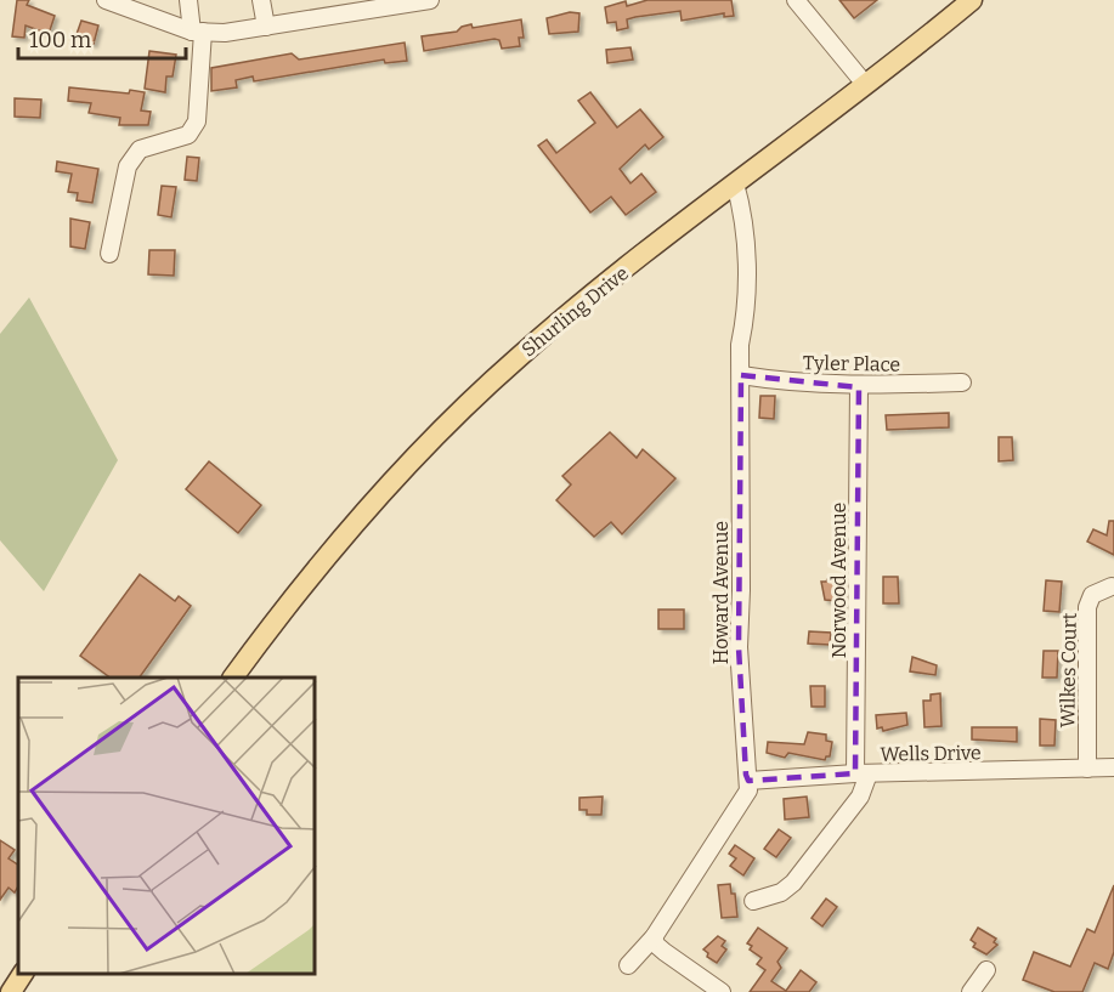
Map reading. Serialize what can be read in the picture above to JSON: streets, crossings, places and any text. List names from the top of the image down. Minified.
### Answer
{"streets":{"main road":["Shurling Drive"],"street":["Tyler Place","Norwood Avenue","Howard Avenue","Wilkes Court","Wells Drive"]},"crossings":[["Shurling Drive","Howard Avenue"],["Tyler Place","Norwood Avenue"],["Tyler Place","Howard Avenue"],["Norwood Avenue","Wells Drive"],["Howard Avenue","Wells Drive"],["Wilkes Court","Wells Drive"]],"scale_bar":"100 m"}
